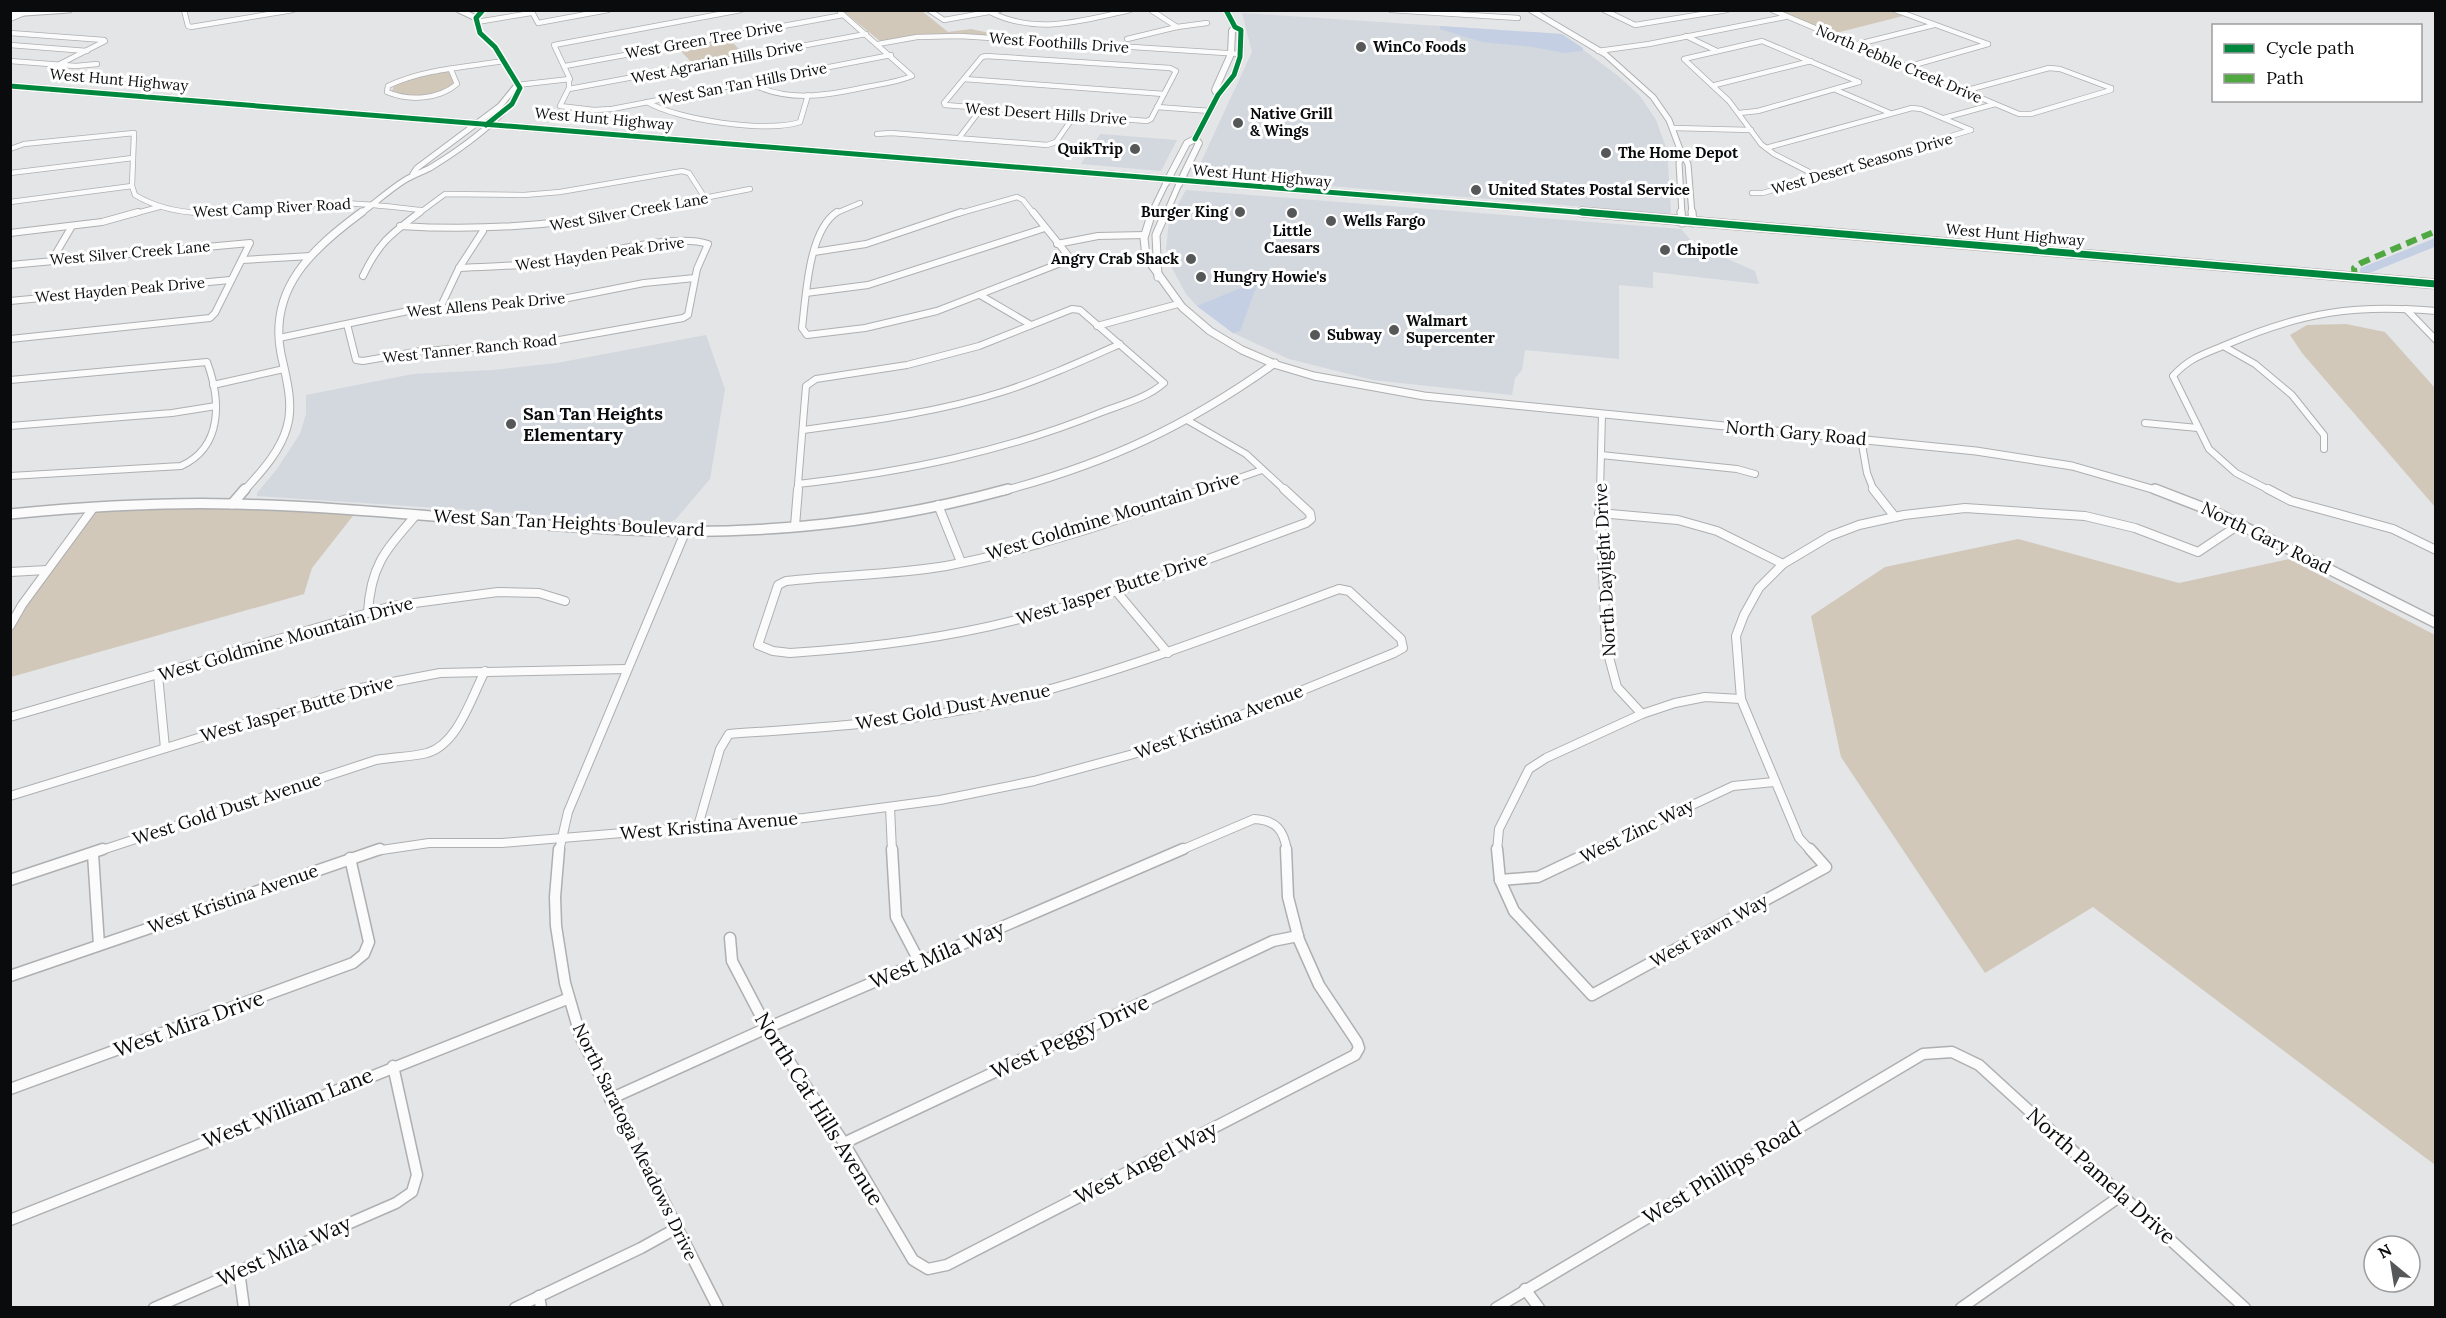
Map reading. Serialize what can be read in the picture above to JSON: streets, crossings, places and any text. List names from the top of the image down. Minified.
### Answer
{"streets":{"main road":["West Hunt Highway","North Gary Road"],"street":["West Green Tree Drive","West Foothills Drive","West Agrarian Hills Drive","North Pebble Creek Drive","West San Tan Hills Drive","West Desert Hills Drive","West Desert Seasons Drive","West Camp River Road","West Silver Creek Lane","West Hayden Peak Drive","West Allens Peak Drive","West Tanner Ranch Road","West Goldmine Mountain Drive","West San Tan Heights Boulevard","North Daylight Drive","West Jasper Butte Drive","West Gold Dust Avenue","West Kristina Avenue","West Zinc Way","West Fawn Way","West Mila Way","West Mira Drive","West Peggy Drive","West William Lane","North Cat Hills Avenue","North Saratoga Meadows Drive","West Angel Way","West Phillips Road","North Pamela Drive"]},"crossings":[["West Agrarian Hills Drive","West San Tan Hills Drive"],["North Pebble Creek Drive","West Desert Seasons Drive"],["West Hunt Highway","North Gary Road"],["West Hayden Peak Drive","West Allens Peak Drive"],["West Hayden Peak Drive","West Tanner Ranch Road"],["West Allens Peak Drive","West Tanner Ranch Road"],["North Gary Road","West San Tan Heights Boulevard"],["North Gary Road","North Daylight Drive"],["West Goldmine Mountain Drive","West Jasper Butte Drive"],["West San Tan Heights Boulevard","North Saratoga Meadows Drive"],["West Jasper Butte Drive","West Gold Dust Avenue"],["West Jasper Butte Drive","North Saratoga Meadows Drive"],["West Gold Dust Avenue","West Kristina Avenue"],["West Kristina Avenue","West Mira Drive"],["West Kristina Avenue","North Saratoga Meadows Drive"],["West Zinc Way","West Fawn Way"],["West Mila Way","West Peggy Drive"],["West Mila Way","West William Lane"],["West Mila Way","North Cat Hills Avenue"],["West Mila Way","North Saratoga Meadows Drive"],["West Mila Way","West Angel Way"],["West Peggy Drive","North Cat Hills Avenue"],["West Peggy Drive","West Angel Way"],["West William Lane","North Saratoga Meadows Drive"],["North Cat Hills Avenue","West Angel Way"],["West Phillips Road","North Pamela Drive"]],"places":["WinCo Foods","Native Grill & Wings","QuikTrip","The Home Depot","United States Postal Service","Burger King","Little Caesars","Wells Fargo","Chipotle","Angry Crab Shack","Hungry Howie's","Walmart Supercenter","Subway","San Tan Heights Elementary"],"legend":["Cycle path","Path"],"north":"top left"}
